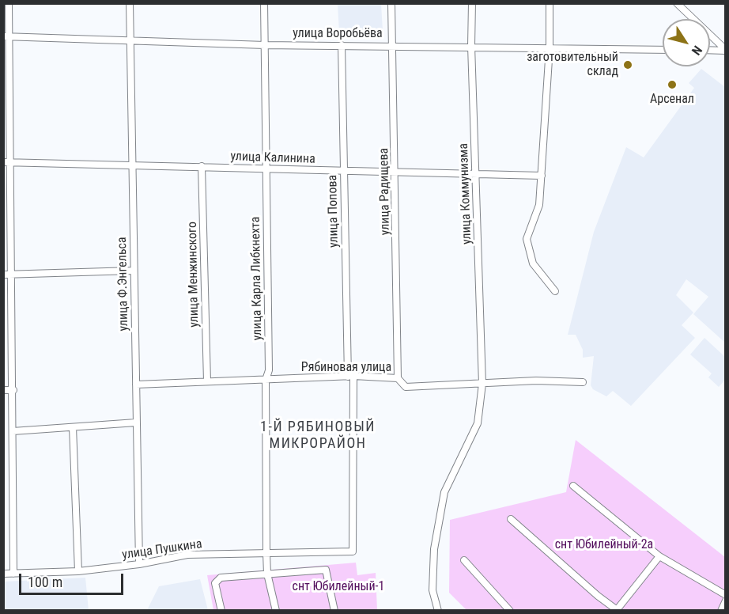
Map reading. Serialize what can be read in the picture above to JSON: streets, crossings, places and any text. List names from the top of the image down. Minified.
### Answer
{"streets":{"street":["улица Воробьёва","улица Калинина","улица Радищева","улица Коммунизма","улица Попова","улица Менжинского","улица Карла Либкнехта","улица Ф.Энгельса","Рябиновая улица","улица Пушкина"]},"crossings":[["улица Воробьёва","улица Радищева"],["улица Воробьёва","улица Коммунизма"],["улица Воробьёва","улица Попова"],["улица Воробьёва","улица Карла Либкнехта"],["улица Воробьёва","улица Ф.Энгельса"],["улица Калинина","улица Радищева"],["улица Калинина","улица Коммунизма"],["улица Калинина","улица Попова"],["улица Калинина","улица Менжинского"],["улица Калинина","улица Карла Либкнехта"],["улица Калинина","улица Ф.Энгельса"],["улица Радищева","Рябиновая улица"],["улица Коммунизма","Рябиновая улица"],["улица Попова","Рябиновая улица"],["улица Попова","улица Пушкина"],["улица Менжинского","Рябиновая улица"],["улица Карла Либкнехта","Рябиновая улица"],["улица Карла Либкнехта","улица Пушкина"],["улица Ф.Энгельса","Рябиновая улица"],["улица Ф.Энгельса","улица Пушкина"]],"districts":["1-Й РЯБИНОВЫЙ МИКРОРАЙОН"],"parks":["снт Юбилейный-2а","снт Юбилейный-1"],"places":["заготовительный склад","Арсенал"],"scale_bar":"100 m","north":"bottom right"}
